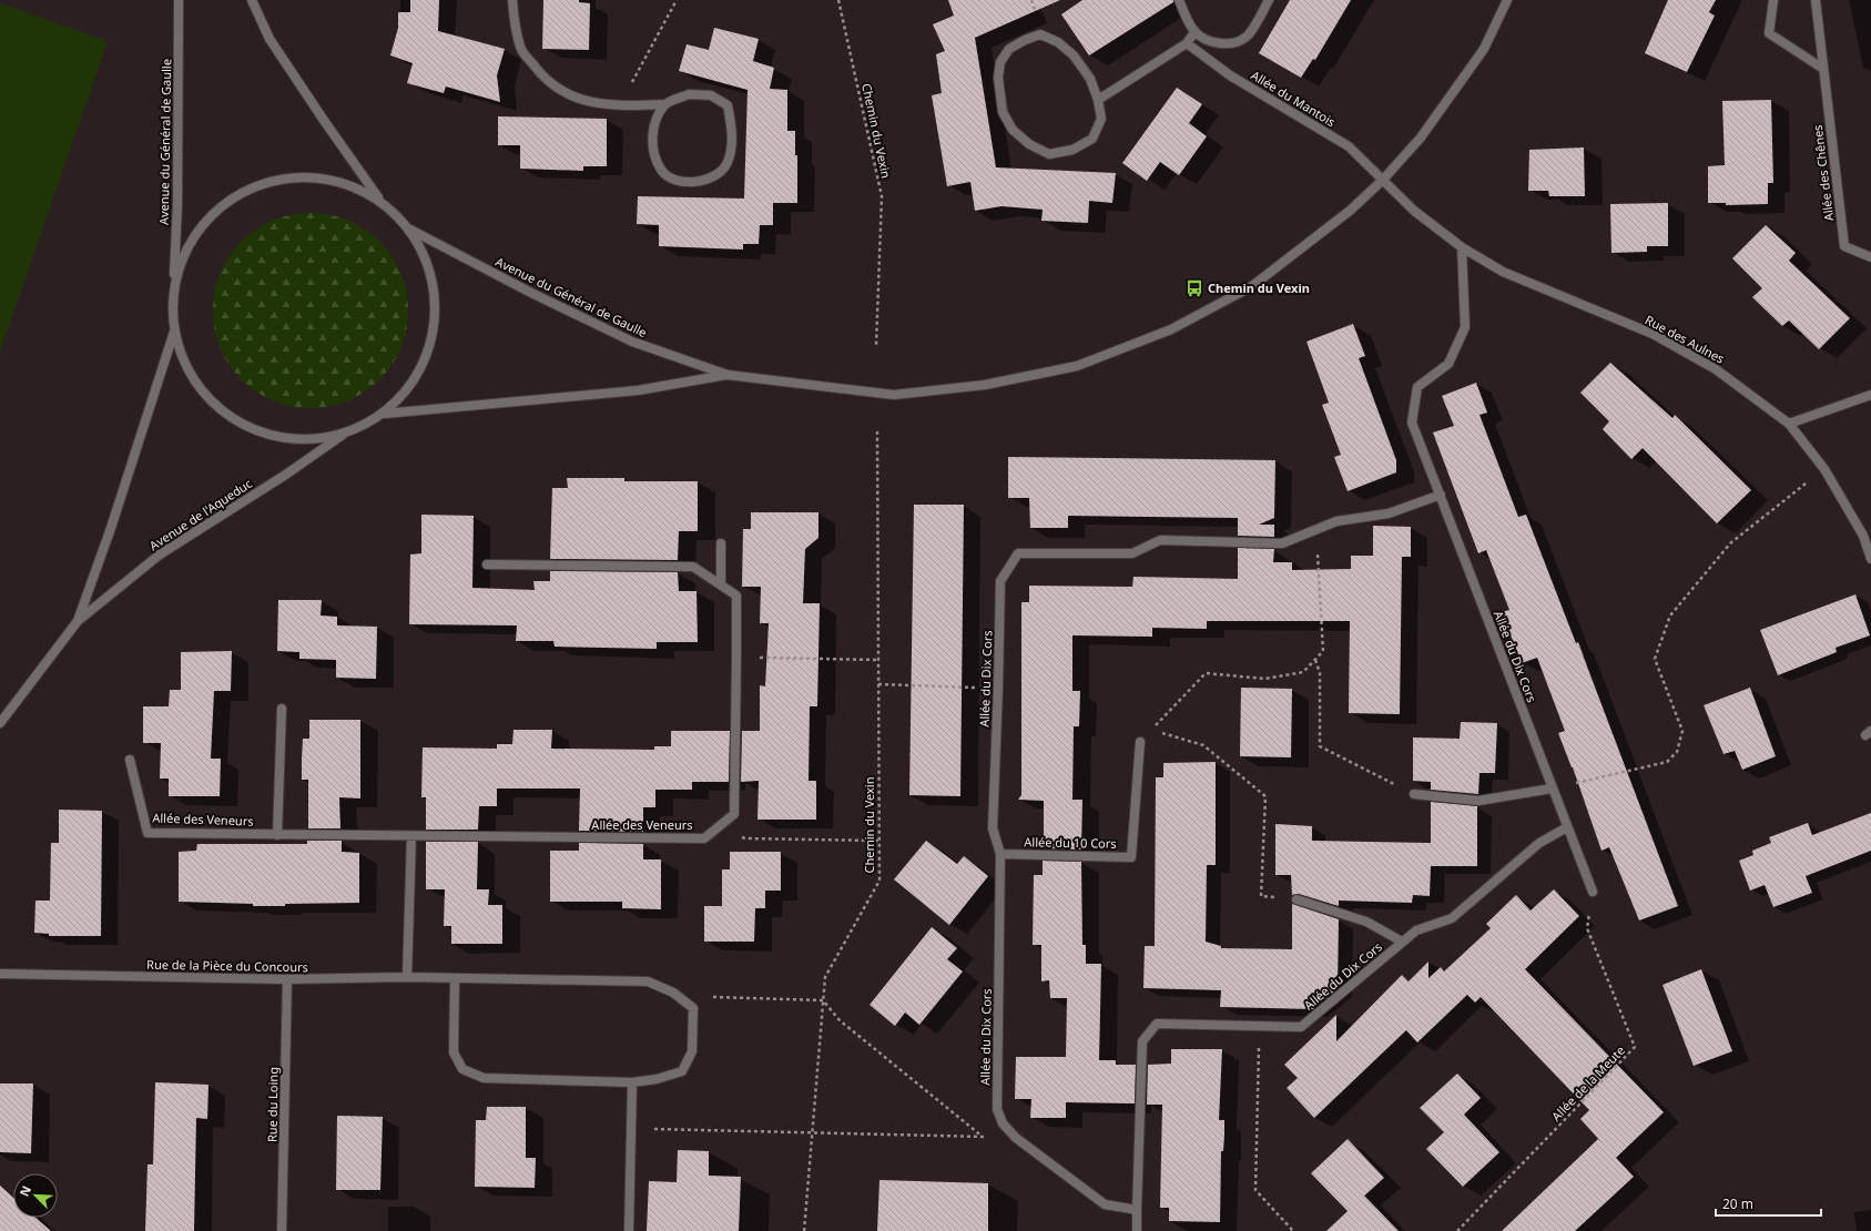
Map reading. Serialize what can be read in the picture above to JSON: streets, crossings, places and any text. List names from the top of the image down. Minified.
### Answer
{"streets":{"street":["Allée du Mantois","Avenue du Général de Gaulle","Allée des Chênes","Rue des Aulnes","Avenue de l'Aqueduc","Allée du Dix Cors","Allée des Veneurs","Allée du 10 Cors","Rue de la Pièce du Concours","Rue du Loing"],"path":["Chemin du Vexin","Allée de la Meute"]},"crossings":[["Allée du Mantois","Avenue du Général de Gaulle"],["Allée du Mantois","Rue des Aulnes"],["Avenue du Général de Gaulle","Rue des Aulnes"],["Avenue du Général de Gaulle","Avenue de l'Aqueduc"],["Rue des Aulnes","Allée du Dix Cors"],["Allée du Dix Cors","Allée du 10 Cors"],["Allée du Dix Cors","Allée de la Meute"],["Rue de la Pièce du Concours","Rue du Loing"]],"places":{"bus stop":["Chemin du Vexin"]},"scale_bar":"20 m","north":"top left"}
